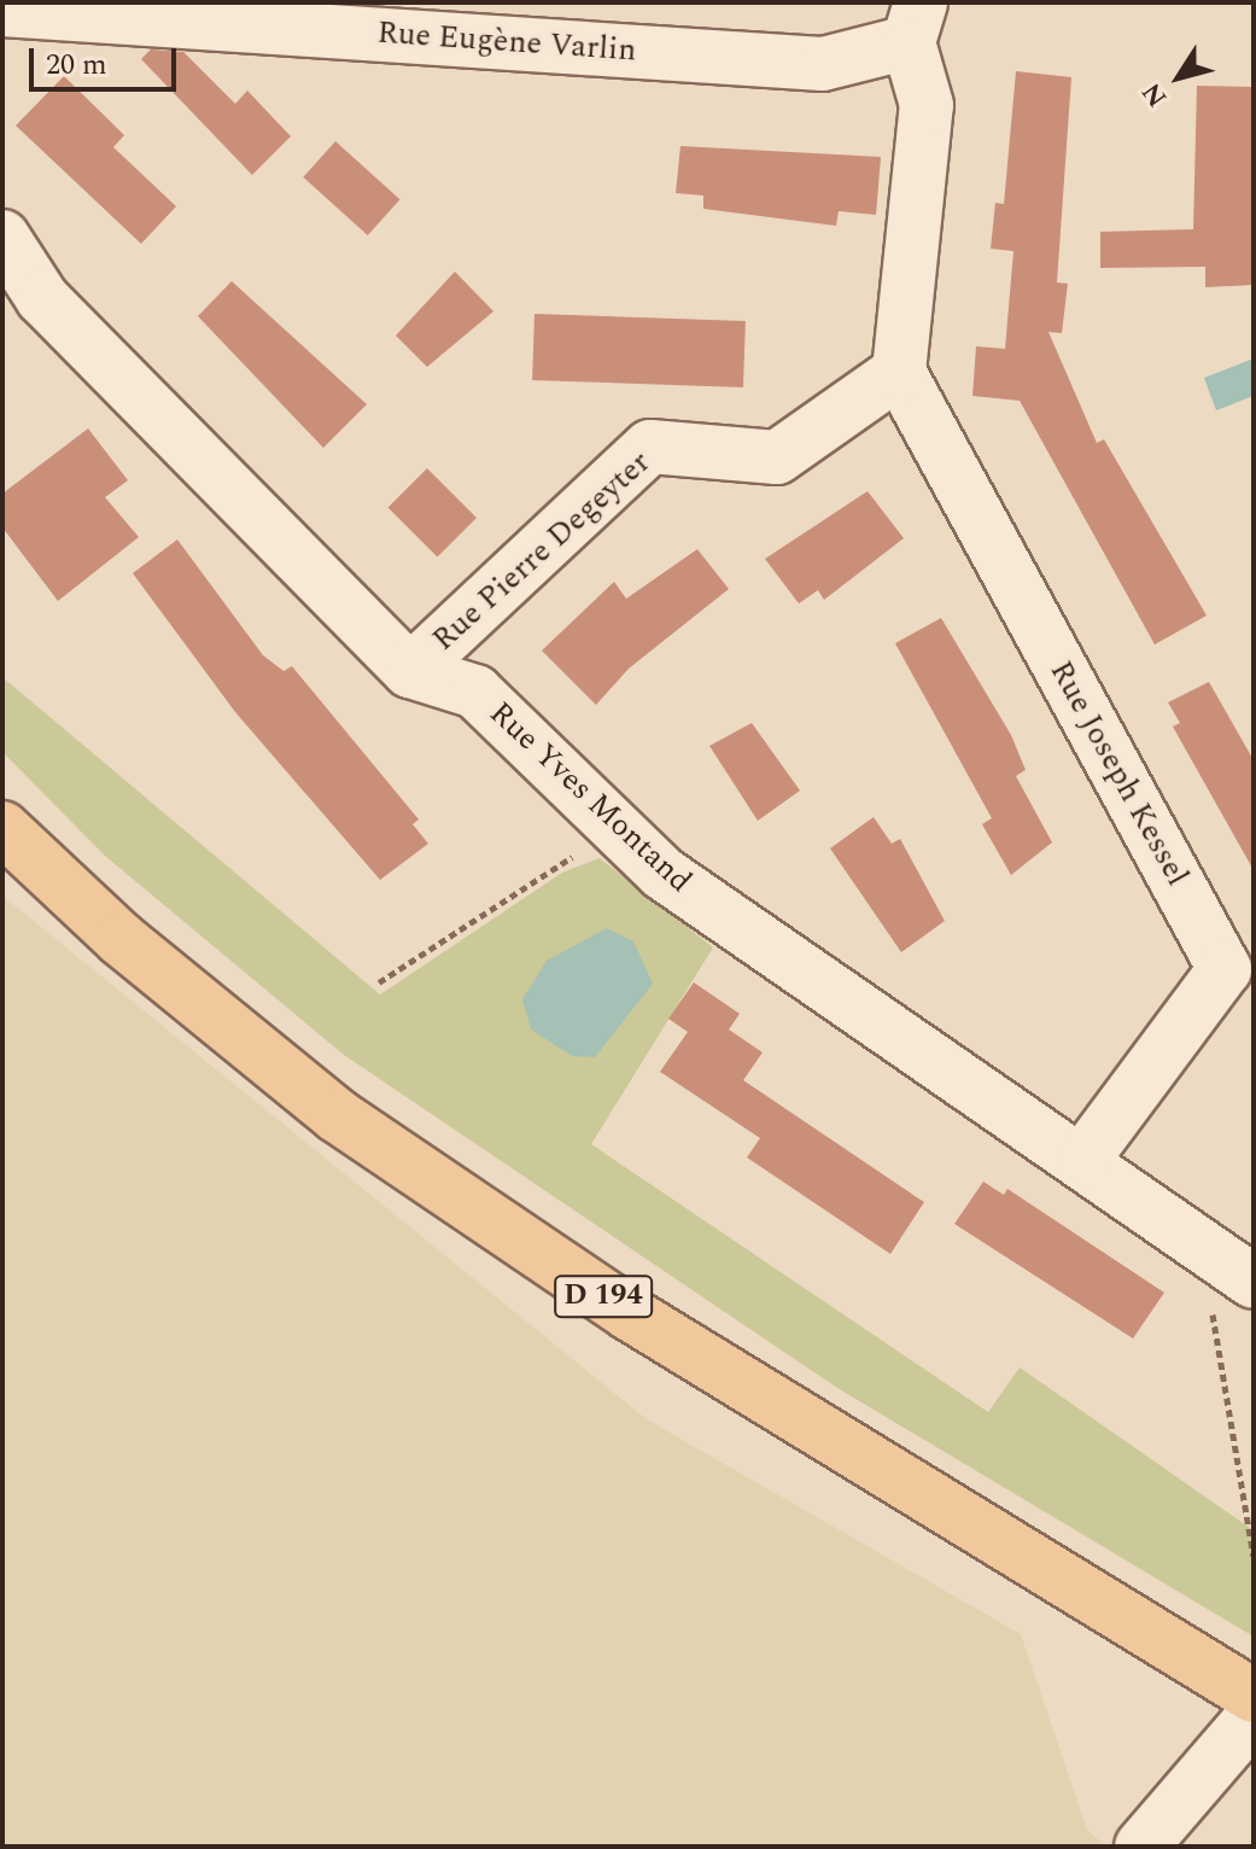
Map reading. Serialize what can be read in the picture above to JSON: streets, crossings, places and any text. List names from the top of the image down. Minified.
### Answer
{"streets":{"main road":["D 194"],"street":["Rue Eugène Varlin","Rue Pierre Degeyter","Rue Joseph Kessel","Rue Yves Montand"]},"crossings":[["Rue Pierre Degeyter","Rue Joseph Kessel"],["Rue Pierre Degeyter","Rue Yves Montand"],["Rue Joseph Kessel","Rue Yves Montand"]],"scale_bar":"20 m","north":"bottom left"}
